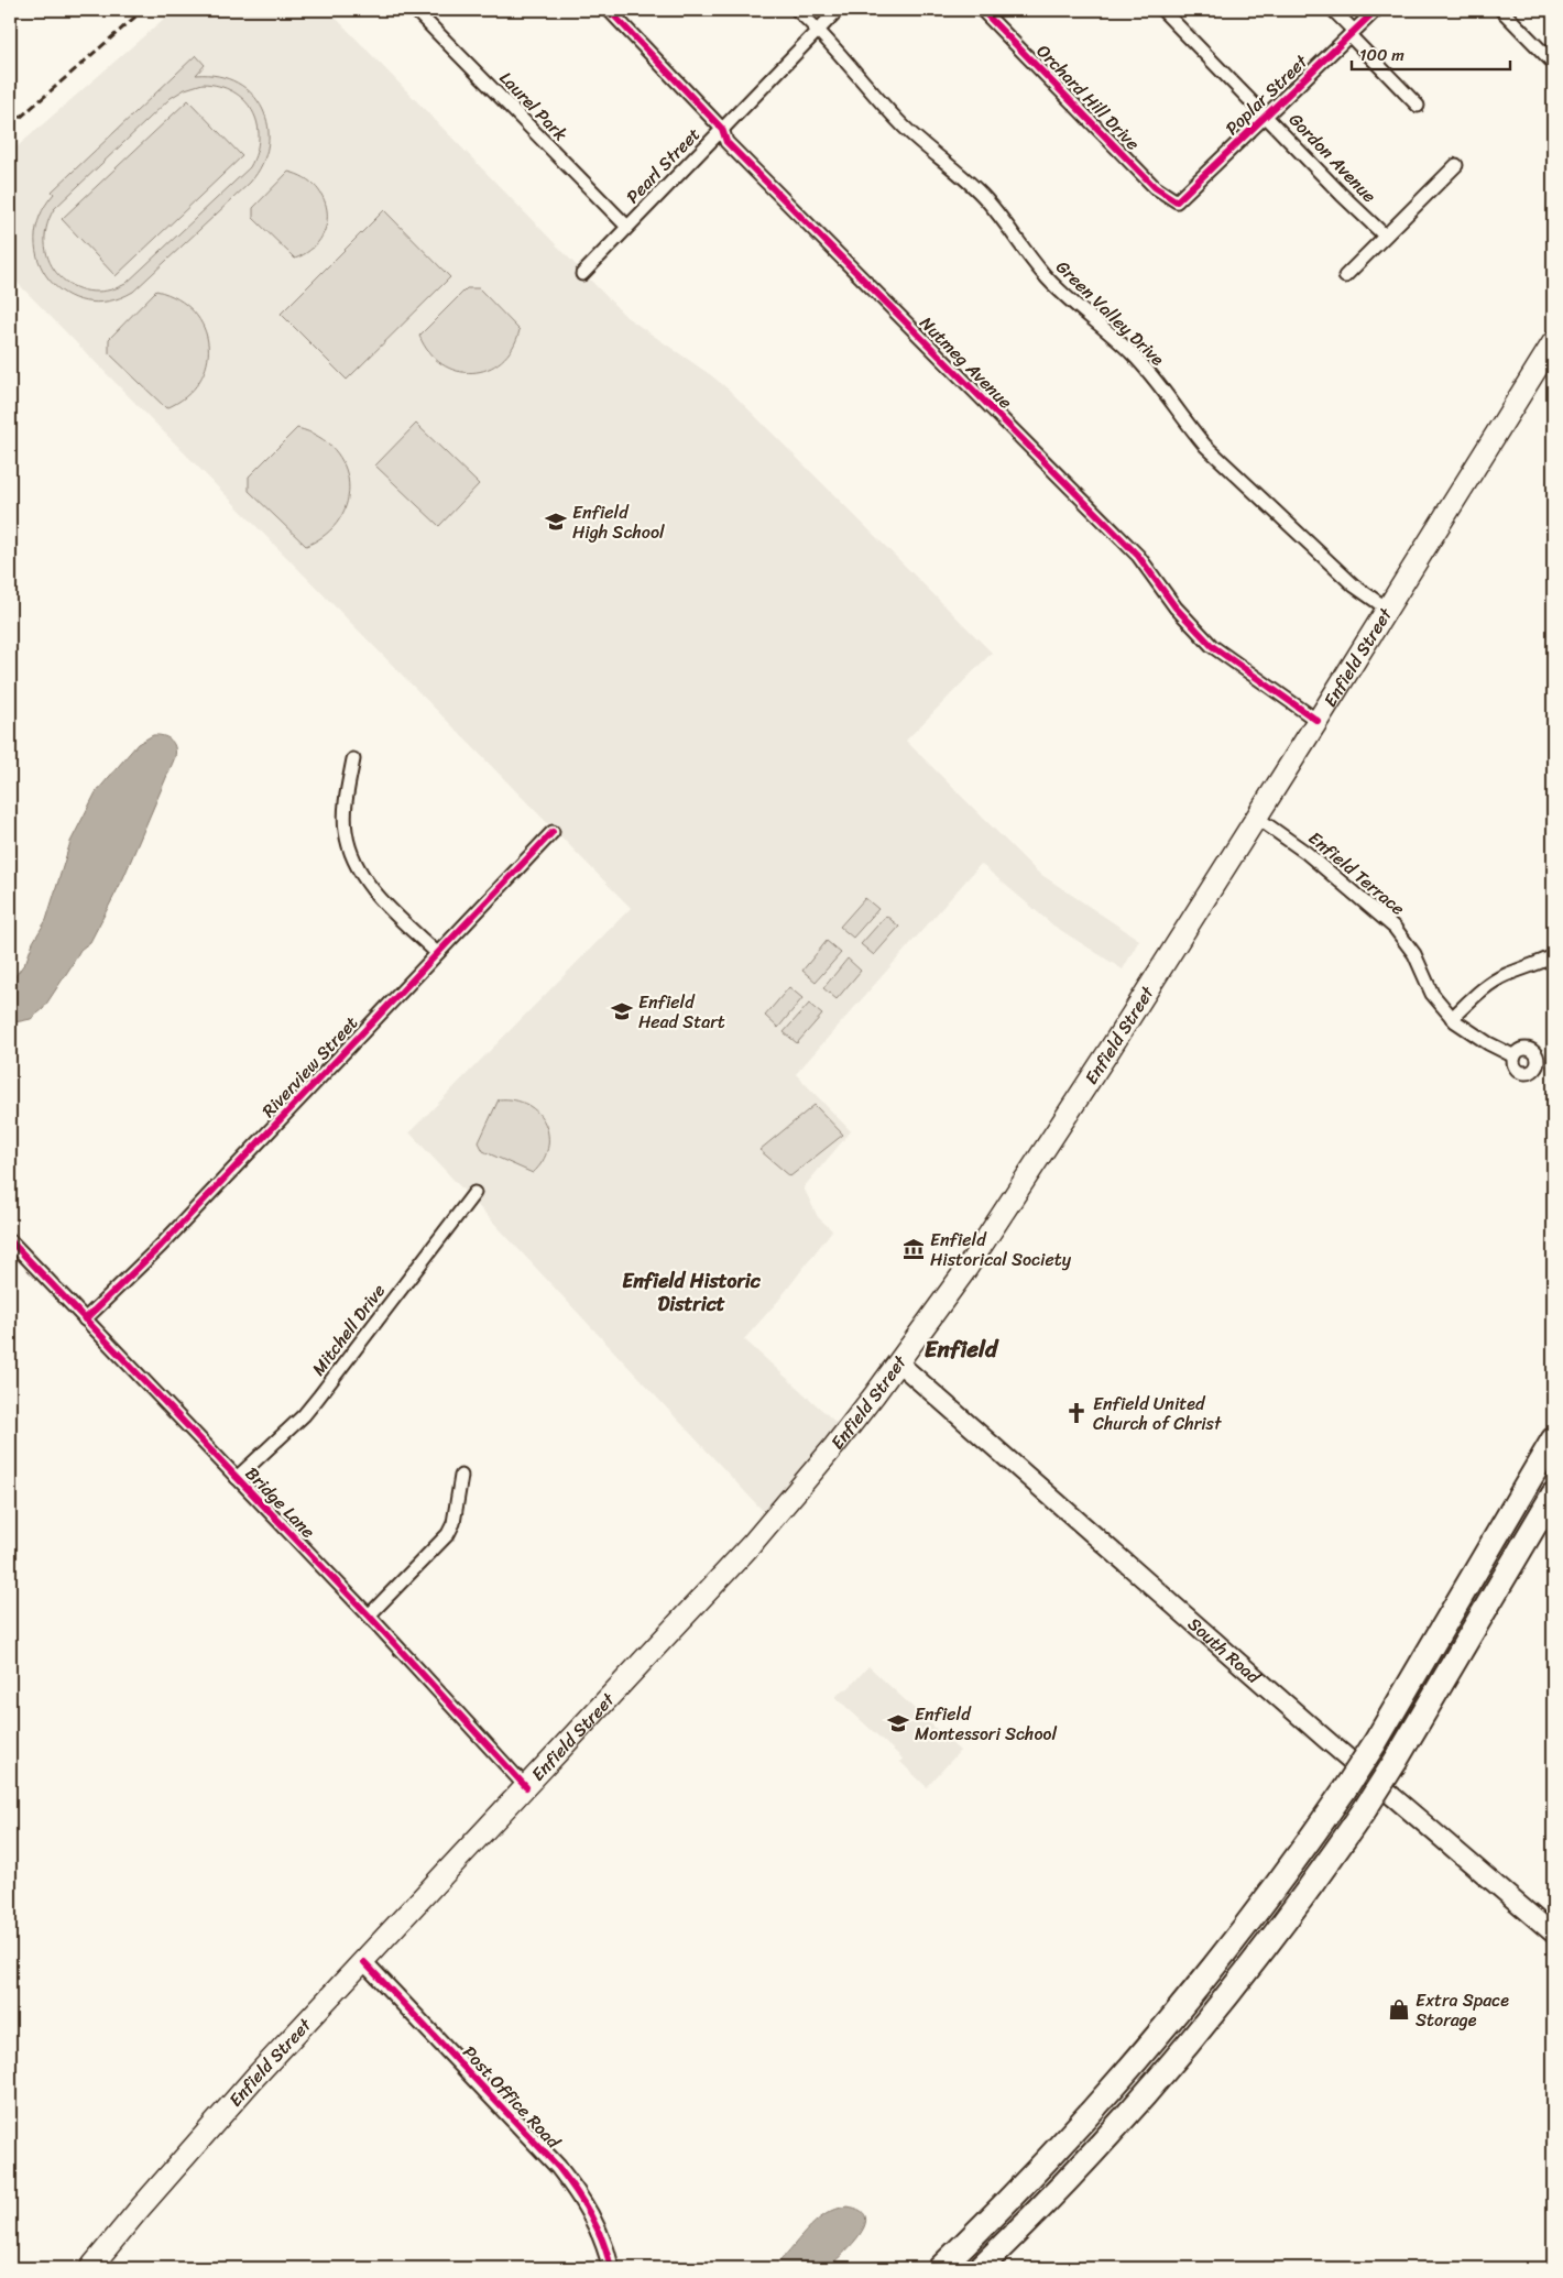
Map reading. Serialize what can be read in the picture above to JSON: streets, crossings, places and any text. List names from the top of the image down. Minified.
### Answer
{"streets":{"main road":["Enfield Street","South Road"],"street":["Poplar Street","Orchard Hill Drive","Laurel Park","Gordon Avenue","Pearl Street","Green Valley Drive","Nutmeg Avenue","Enfield Terrace","Riverview Street","Mitchell Drive","Bridge Lane","Post Office Road"]},"crossings":[["Poplar Street","Orchard Hill Drive"],["Poplar Street","Gordon Avenue"],["Laurel Park","Pearl Street"],["Pearl Street","Green Valley Drive"],["Pearl Street","Nutmeg Avenue"],["Green Valley Drive","Enfield Street"],["Nutmeg Avenue","Enfield Street"],["Enfield Street","Enfield Terrace"],["Enfield Street","Bridge Lane"],["Enfield Street","South Road"],["Enfield Street","Post Office Road"],["Riverview Street","Bridge Lane"],["Mitchell Drive","Bridge Lane"]],"districts":["Enfield Historic District","Enfield"],"places":{"school or university":["Enfield High School","Enfield Head Start","Enfield Montessori School"],"museum":["Enfield Historical Society"],"church":["Enfield United Church of Christ"],"shop":["Extra Space Storage"]},"scale_bar":"100 m"}
